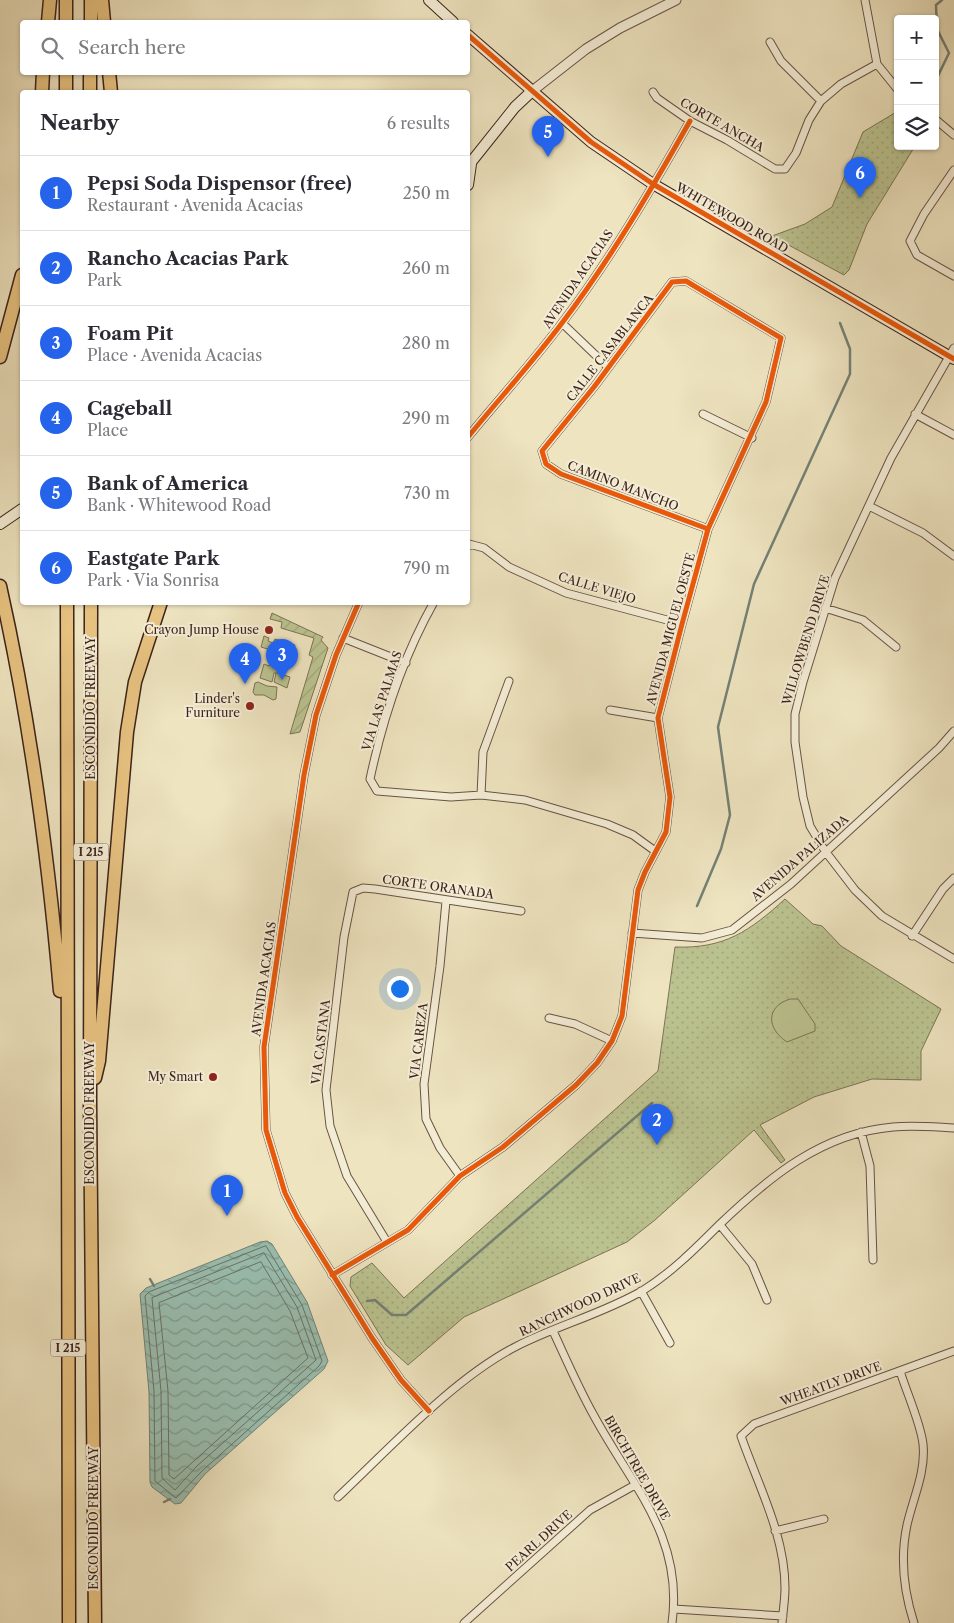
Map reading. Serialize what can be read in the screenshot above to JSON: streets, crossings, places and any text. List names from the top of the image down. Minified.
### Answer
{"streets":{"highway":["ESCONDIDO FREEWAY","I 215"],"main road":["WHITEWOOD ROAD"],"street":["CORTE ANCHA","AVENIDA ACACIAS","CALLE CASABLANCA","CAMINO MANCHO","CALLE VIEJO","AVENIDA MIGUEL OESTE","WILLOWBEND DRIVE","VIA LAS PALMAS","AVENIDA PALIZADA","CORTE ORANADA","VIA CAREZA","VIA CASTANA","RANCHWOOD DRIVE","WHEATLY DRIVE","BIRCHTREE DRIVE","PEARL DRIVE"]},"crossings":[["CORTE ANCHA","AVENIDA ACACIAS"],["WHITEWOOD ROAD","AVENIDA ACACIAS"],["WHITEWOOD ROAD","WILLOWBEND DRIVE"],["AVENIDA ACACIAS","AVENIDA MIGUEL OESTE"],["AVENIDA ACACIAS","RANCHWOOD DRIVE"],["CALLE CASABLANCA","CAMINO MANCHO"],["CALLE CASABLANCA","AVENIDA MIGUEL OESTE"],["CAMINO MANCHO","AVENIDA MIGUEL OESTE"],["CALLE VIEJO","AVENIDA MIGUEL OESTE"],["AVENIDA MIGUEL OESTE","AVENIDA PALIZADA"],["AVENIDA MIGUEL OESTE","VIA CAREZA"],["AVENIDA MIGUEL OESTE","VIA CASTANA"],["WILLOWBEND DRIVE","AVENIDA PALIZADA"],["CORTE ORANADA","VIA CAREZA"],["CORTE ORANADA","VIA CASTANA"],["RANCHWOOD DRIVE","BIRCHTREE DRIVE"],["BIRCHTREE DRIVE","PEARL DRIVE"]],"places":["Crayon Jump House","Linder's Furniture","My Smart"],"page":{"map_buttons":["+","−"],"search":"Search here","heading":["Nearby","6 results"],"pins":["5","6","3","4","2","1"],"list":[{"mark":"1","name":"Pepsi Soda Dispensor (free)","note":"Restaurant · Avenida Acacias","value":"250 m"},{"mark":"2","name":"Rancho Acacias Park","note":"Park","value":"260 m"},{"mark":"3","name":"Foam Pit","note":"Place · Avenida Acacias","value":"280 m"},{"mark":"4","name":"Cageball","note":"Place","value":"290 m"},{"mark":"5","name":"Bank of America","note":"Bank · Whitewood Road","value":"730 m"},{"mark":"6","name":"Eastgate Park","note":"Park · Via Sonrisa","value":"790 m"}]}}
